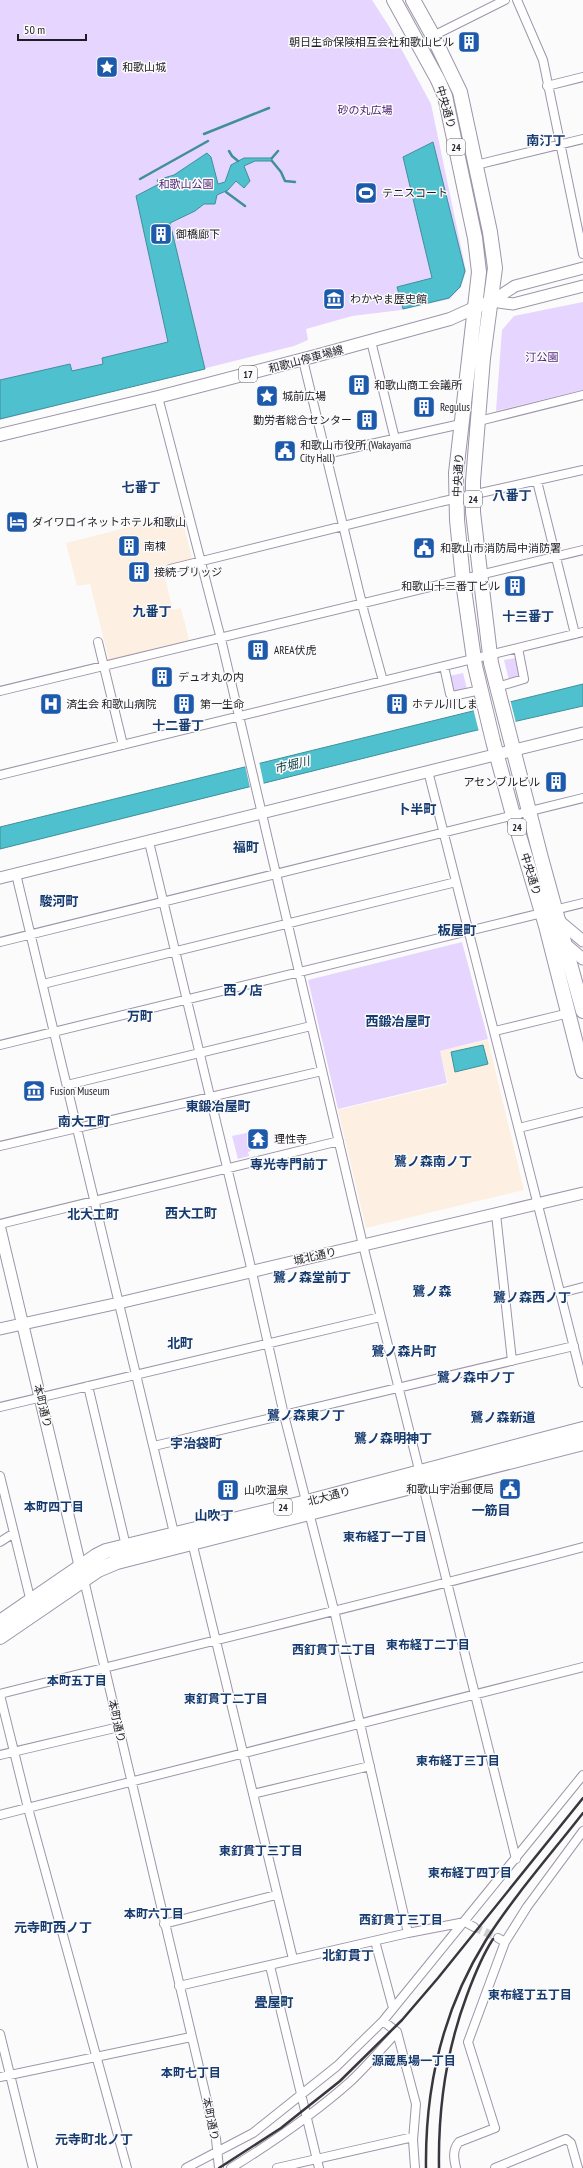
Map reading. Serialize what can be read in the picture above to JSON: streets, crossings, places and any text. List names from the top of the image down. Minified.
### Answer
{"streets":{"highway":["中央通り","24","北大通り"],"main road":["和歌山停車場線","17"],"street":["城北通り","本町通り"]},"crossings":[["中央通り","和歌山停車場線"],["城北通り","本町通り"],["本町通り","北大通り"]],"districts":["南汀丁","七番丁","八番丁","九番丁","十三番丁","十二番丁","卜半町","福町","駿河町","板屋町","西ノ店","万町","西鍛冶屋町","東鍛冶屋町","南大工町","鷺ノ森南ノ丁","専光寺門前丁","西大工町","北大工町","鷺ノ森堂前丁","鷺ノ森","鷺ノ森西ノ丁","北町","鷺ノ森片町","鷺ノ森中ノ丁","鷺ノ森東ノ丁","鷺ノ森新道","鷺ノ森明神丁","宇治袋町","本町四丁目","一筋目","山吹丁","東布経丁一丁目","東布経丁二丁目","西釘貫丁二丁目","本町五丁目","東釘貫丁二丁目","東布経丁三丁目","東釘貫丁三丁目","東布経丁四丁目","本町六丁目","西釘貫丁三丁目","元寺町西ノ丁","北釘貫丁","東布経丁五丁目","畳屋町","源蔵馬場一丁目","本町七丁目","元寺町北ノ丁"],"water":["市堀川"],"parks":["砂の丸広場","和歌山公園","汀公園"],"places":{"building":["朝日生命保険相互会社和歌山ビル","御橋廊下","和歌山商工会議所","Regulus","勤労者総合センター","南棟","接続 ブリッジ","和歌山十三番丁ビル","AREA伏虎","デュオ丸の内","第一生命","ホテル川しま","アセンブルビル","山吹温泉"],"place":["和歌山城","城前広場"],"sports":["テニスコート"],"museum":["わかやま歴史館","Fusion Museum"],"public building":["和歌山市役所 (Wakayama City Hall)","和歌山市消防局中消防署","和歌山宇治郵便局"],"hotel":["ダイワロイネットホテル和歌山"],"hospital":["済生会 和歌山病院"],"temple":["理性寺"]},"scale_bar":"50 m"}
